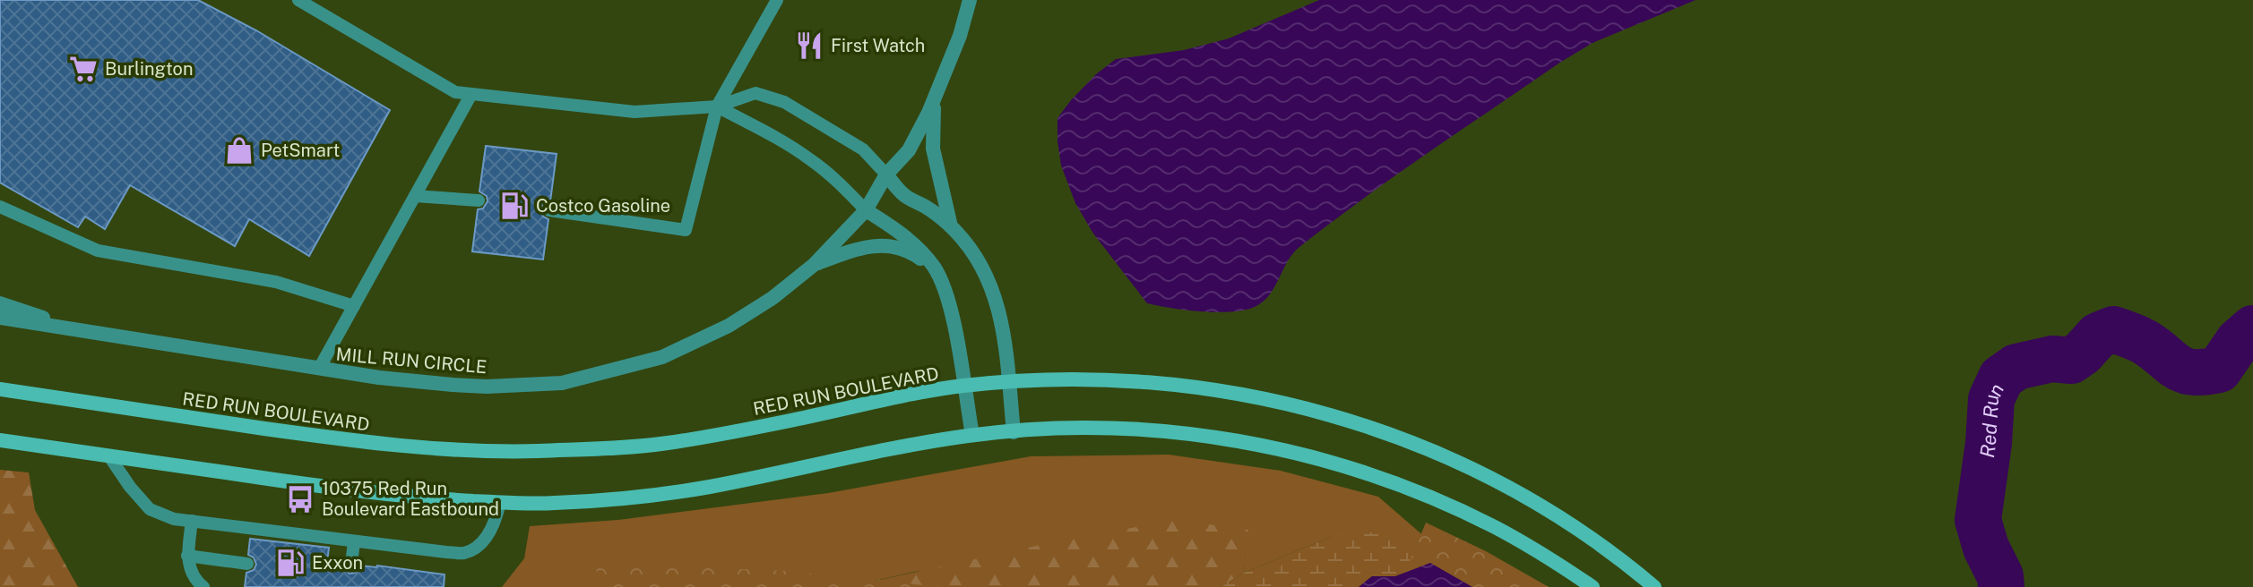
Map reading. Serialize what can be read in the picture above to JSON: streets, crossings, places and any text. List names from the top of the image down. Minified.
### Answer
{"streets":{"main road":["RED RUN BOULEVARD"],"street":["MILL RUN CIRCLE"]},"water":["Red Run"],"places":{"restaurant":["First Watch"],"supermarket":["Burlington"],"shop":["PetSmart"],"fuel station":["Costco Gasoline","Exxon"],"bus stop":["10375 Red Run Boulevard Eastbound"]}}
